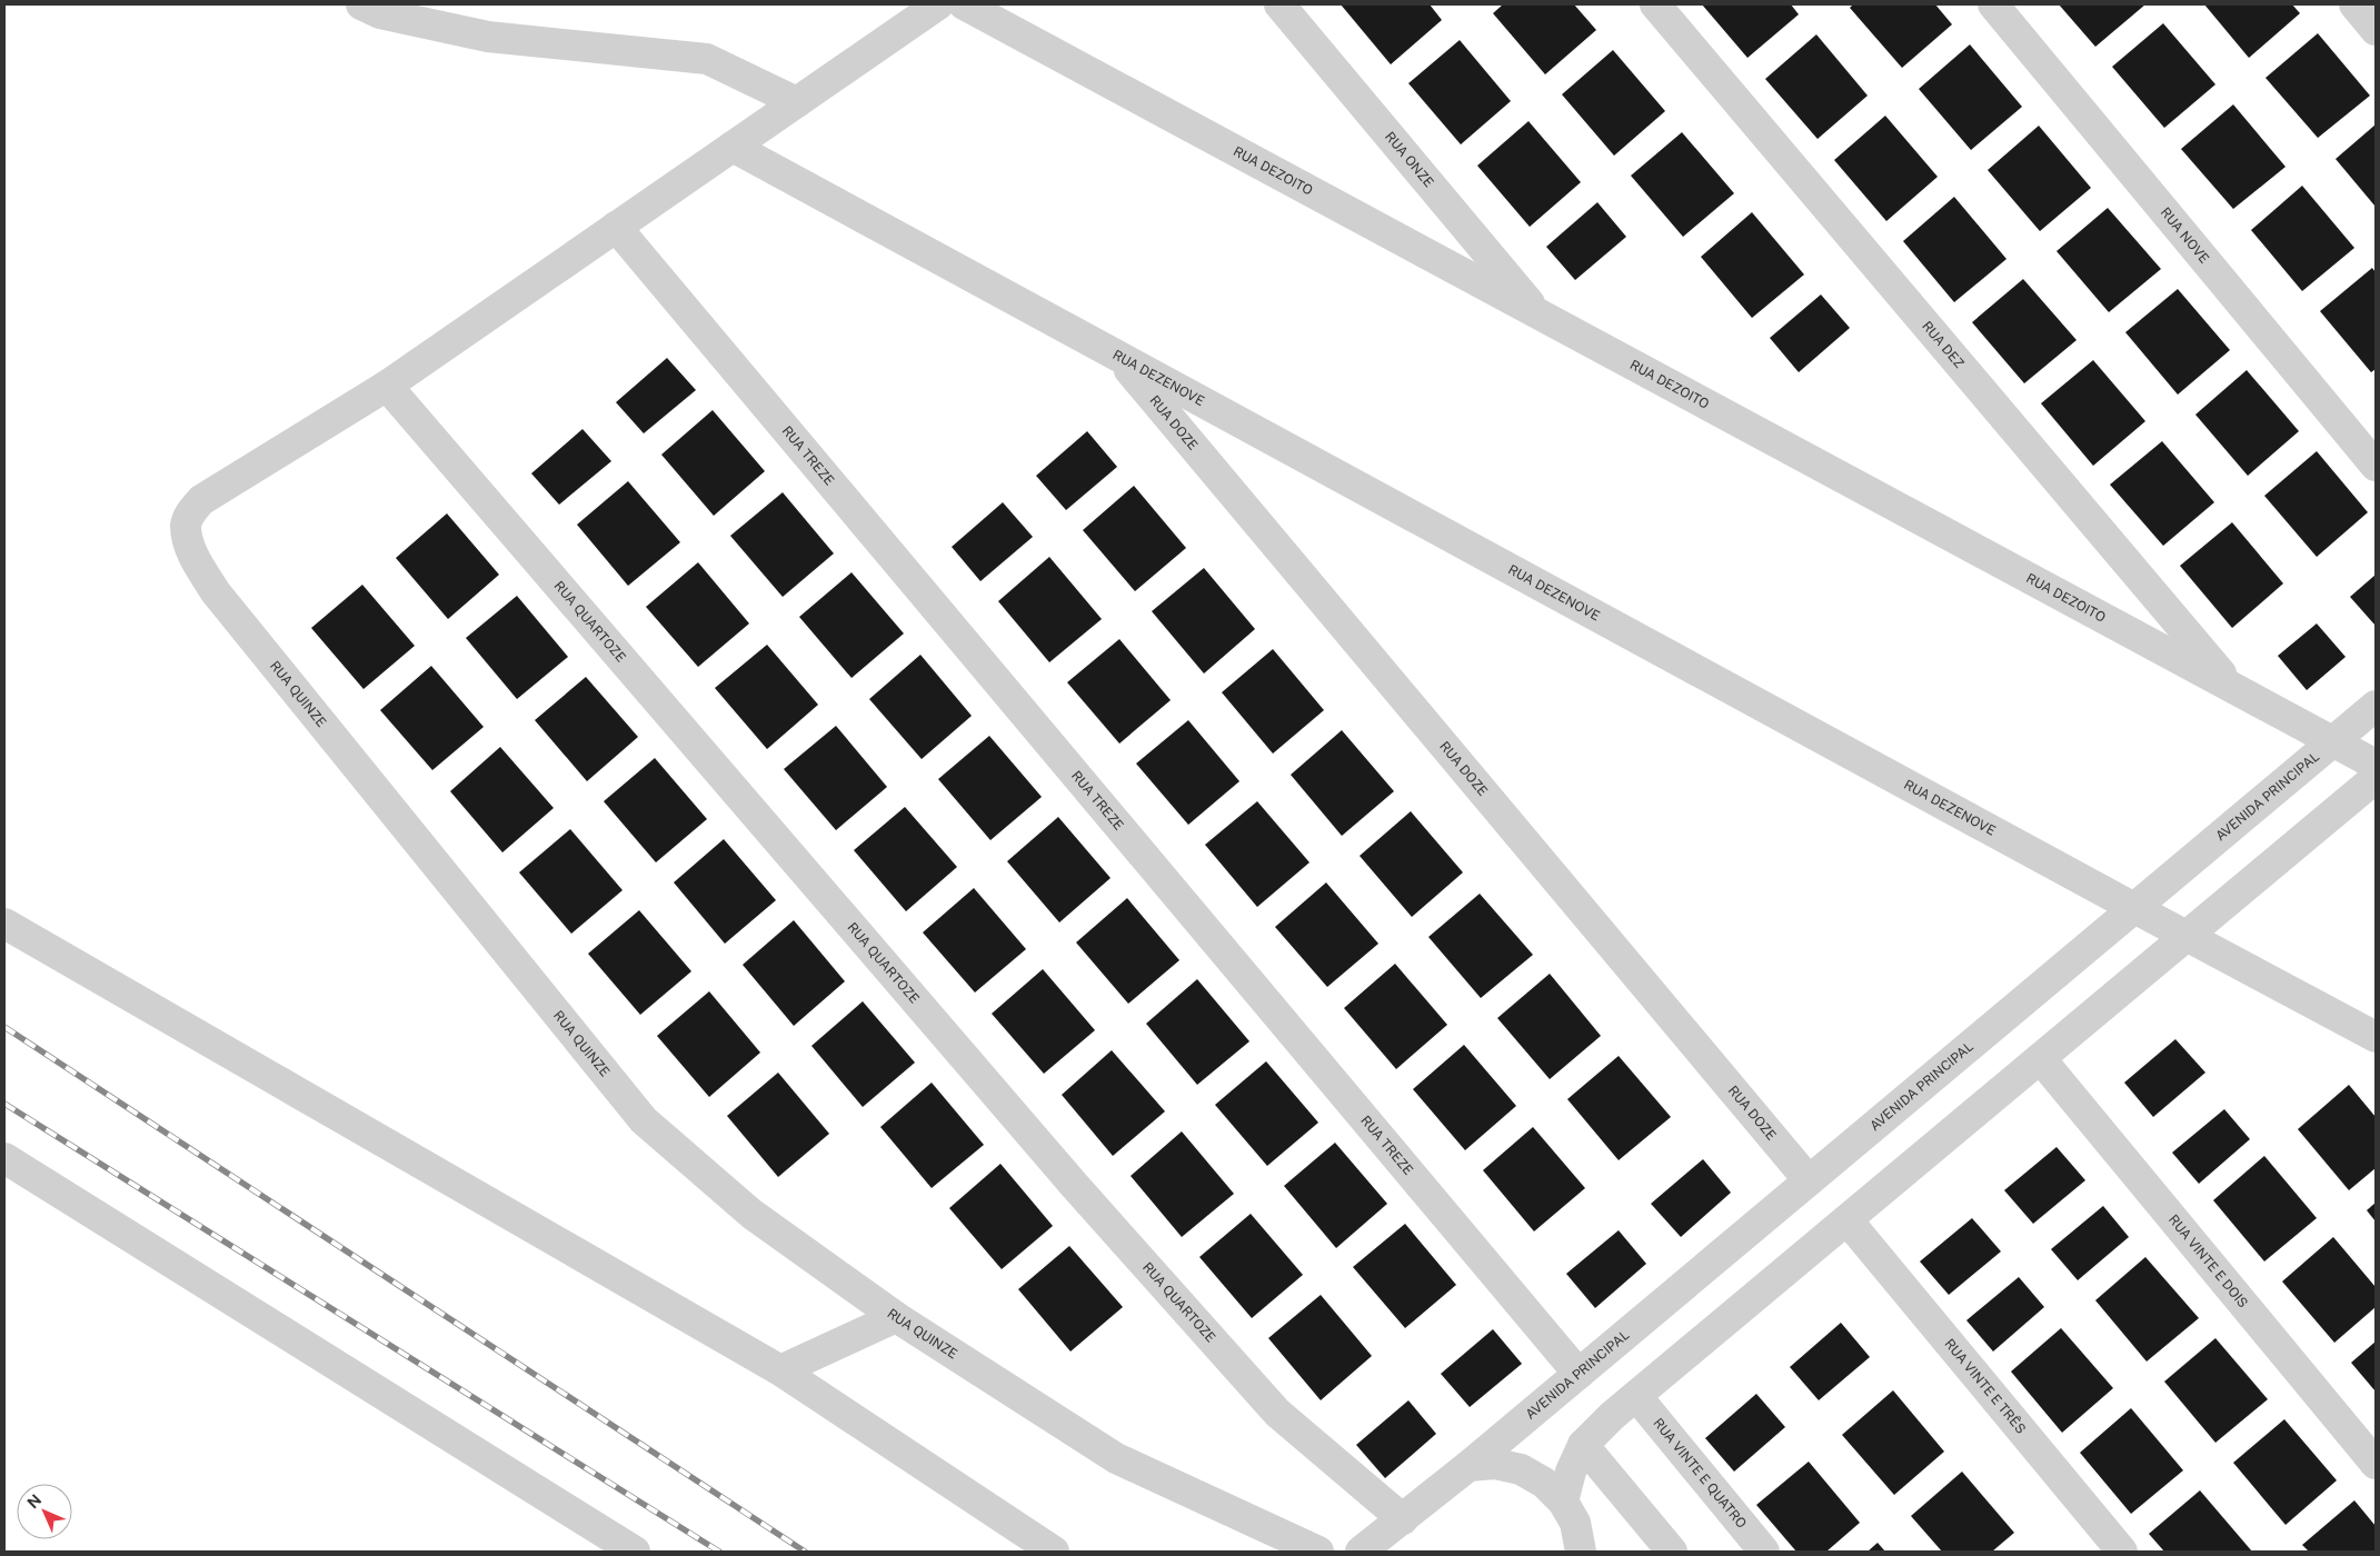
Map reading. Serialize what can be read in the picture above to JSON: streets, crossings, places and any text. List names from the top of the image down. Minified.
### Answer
{"streets":{"street":["RUA ONZE","RUA DEZOITO","RUA NOVE","RUA DEZ","RUA DEZENOVE","RUA DOZE","RUA TREZE","RUA QUARTOZE","RUA QUINZE","AVENIDA PRINCIPAL","RUA VINTE E DOIS","RUA VINTE E TRÊS","RUA VINTE E QUATRO"]},"crossings":[["RUA ONZE","RUA DEZOITO"],["RUA DEZOITO","RUA DEZ"],["RUA DEZOITO","AVENIDA PRINCIPAL"],["RUA DEZENOVE","RUA DOZE"],["RUA DEZENOVE","RUA QUINZE"],["RUA DEZENOVE","AVENIDA PRINCIPAL"],["RUA DOZE","AVENIDA PRINCIPAL"],["RUA TREZE","RUA QUINZE"],["RUA TREZE","AVENIDA PRINCIPAL"],["RUA QUARTOZE","RUA QUINZE"],["RUA QUARTOZE","AVENIDA PRINCIPAL"]],"north":"top left"}
